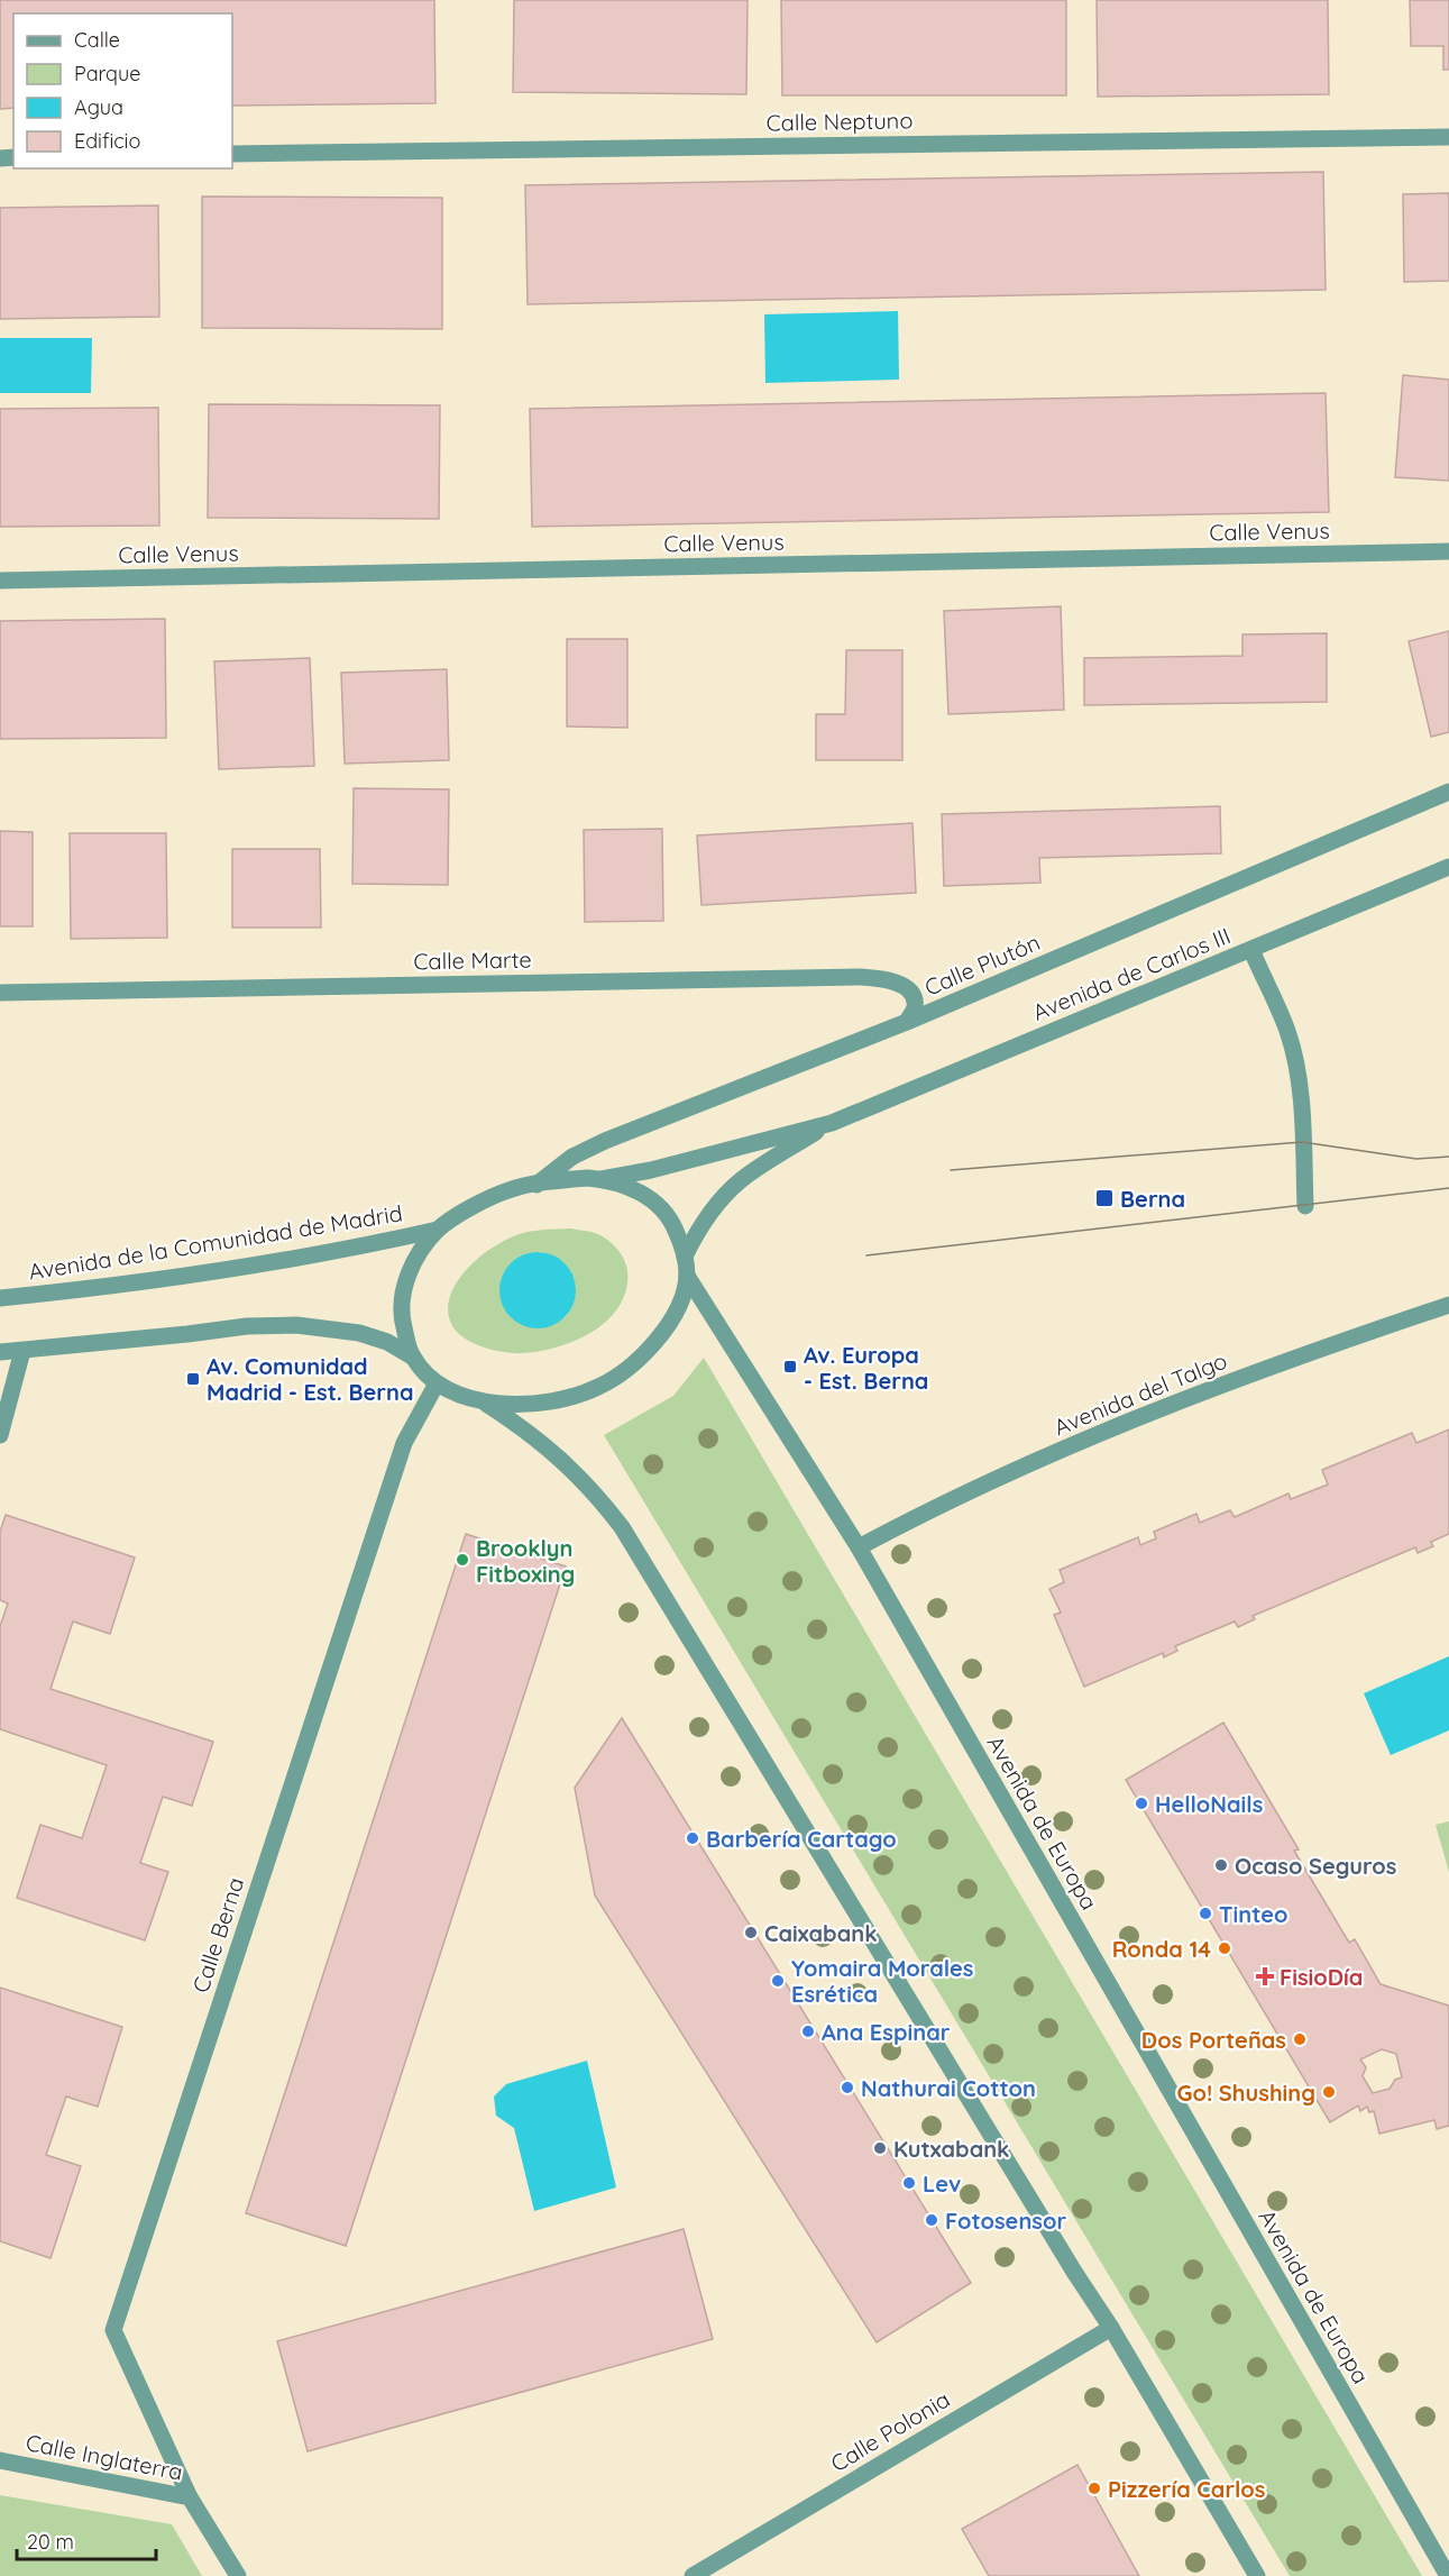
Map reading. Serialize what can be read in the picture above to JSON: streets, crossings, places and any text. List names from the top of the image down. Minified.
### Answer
{"streets":{"street":["Calle Neptuno","Calle Venus","Calle Marte","Calle Plutón","Avenida de Carlos III","Avenida de la Comunidad de Madrid","Avenida del Talgo","Avenida de Europa","Calle Berna","Calle Polonia","Calle Inglaterra"]},"crossings":[["Calle Marte","Calle Plutón"],["Avenida del Talgo","Avenida de Europa"],["Calle Berna","Calle Inglaterra"]],"places":{"transit":["Berna","Av. Europa - Est. Berna","Av. Comunidad Madrid - Est. Berna"],"other":["Brooklyn Fitboxing","HelloNails","Barbería Cartago","Ocaso Seguros","Tinteo","Caixabank","Ronda 14","Yomaira Morales Esrética","Ana Espinar","Dos Porteñas","Nathurai Cotton","Go! Shushing","Kutxabank","Lev","Fotosensor","Pizzería Carlos"],"health":["FisioDía"]},"legend":["Calle","Parque","Agua","Edificio"],"scale_bar":"20 m"}
